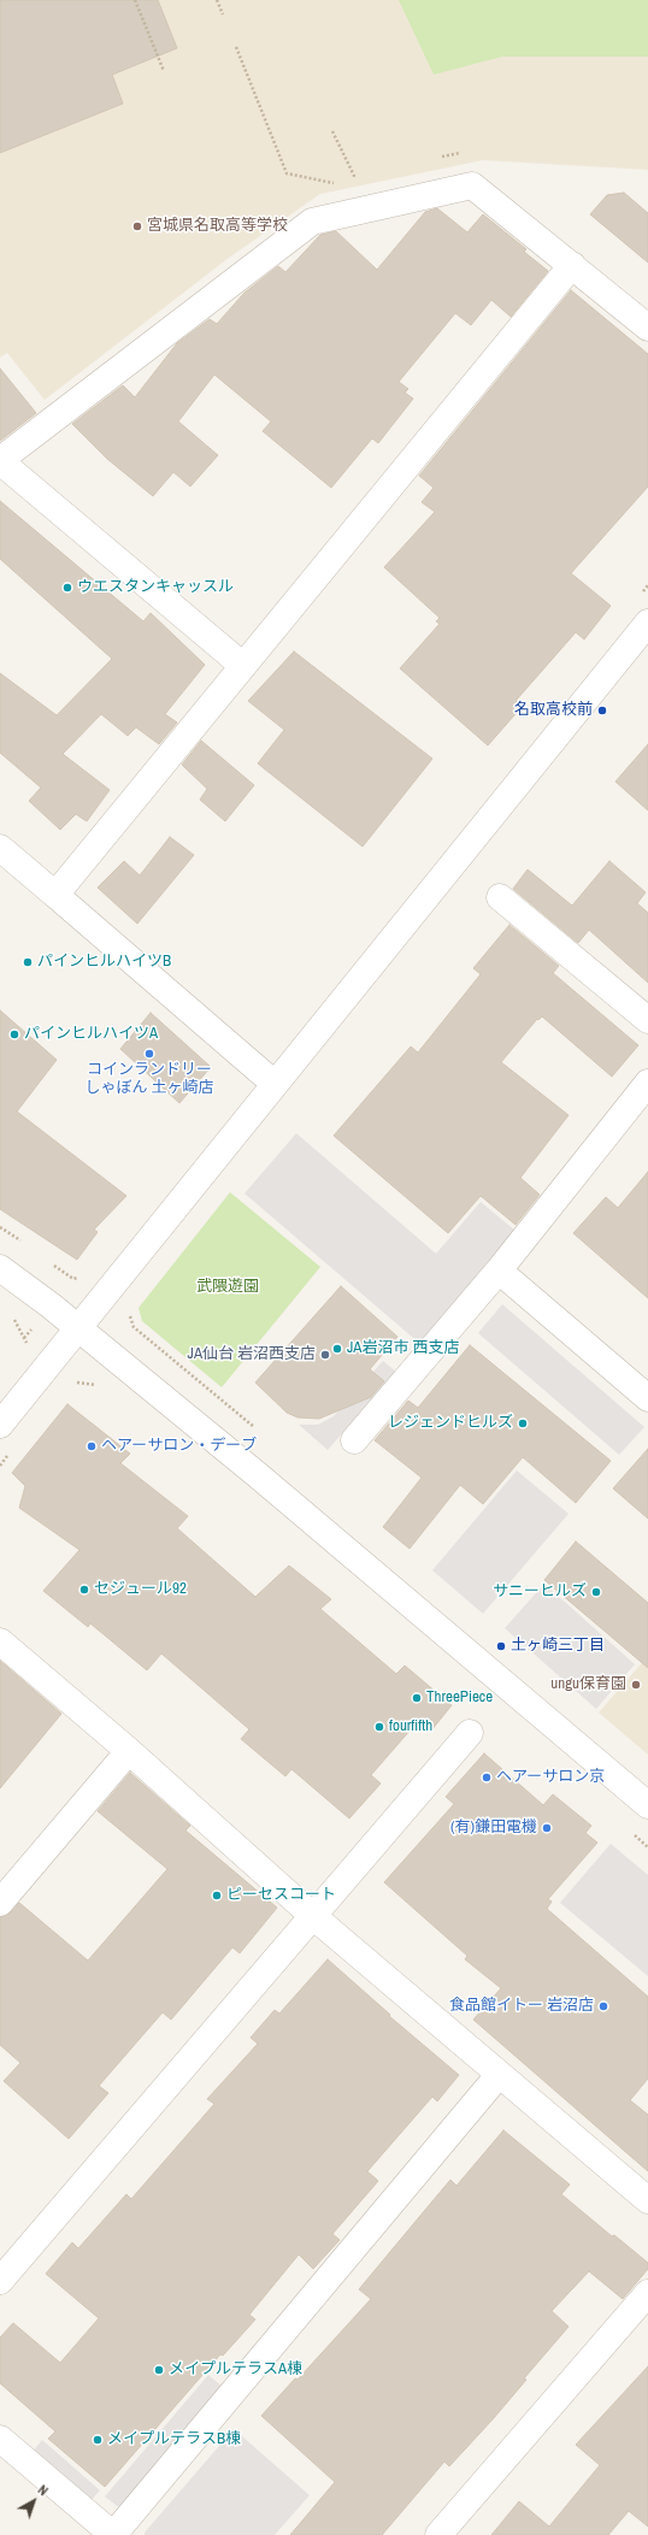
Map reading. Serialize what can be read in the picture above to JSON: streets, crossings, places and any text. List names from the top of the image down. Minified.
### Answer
{"parks":["武隈遊園"],"places":["宮城県名取高等学校","ウエスタンキャッスル","名取高校前","パインヒルハイツB","パインヒルハイツA","コインランドリー しゃぼん 土ヶ崎店","JA岩沼市 西支店","JA仙台 岩沼西支店","レジェンドヒルズ","ヘアーサロン・デーブ","セジュール92","サニーヒルズ","土ヶ崎三丁目","ungu保育園","ThreePiece","fourfifth","ヘアーサロン京","(有)鎌田電機","ピーセスコート","食品館イトー 岩沼店","メイプルテラスA棟","メイプルテラスB棟"],"north":"top right"}
